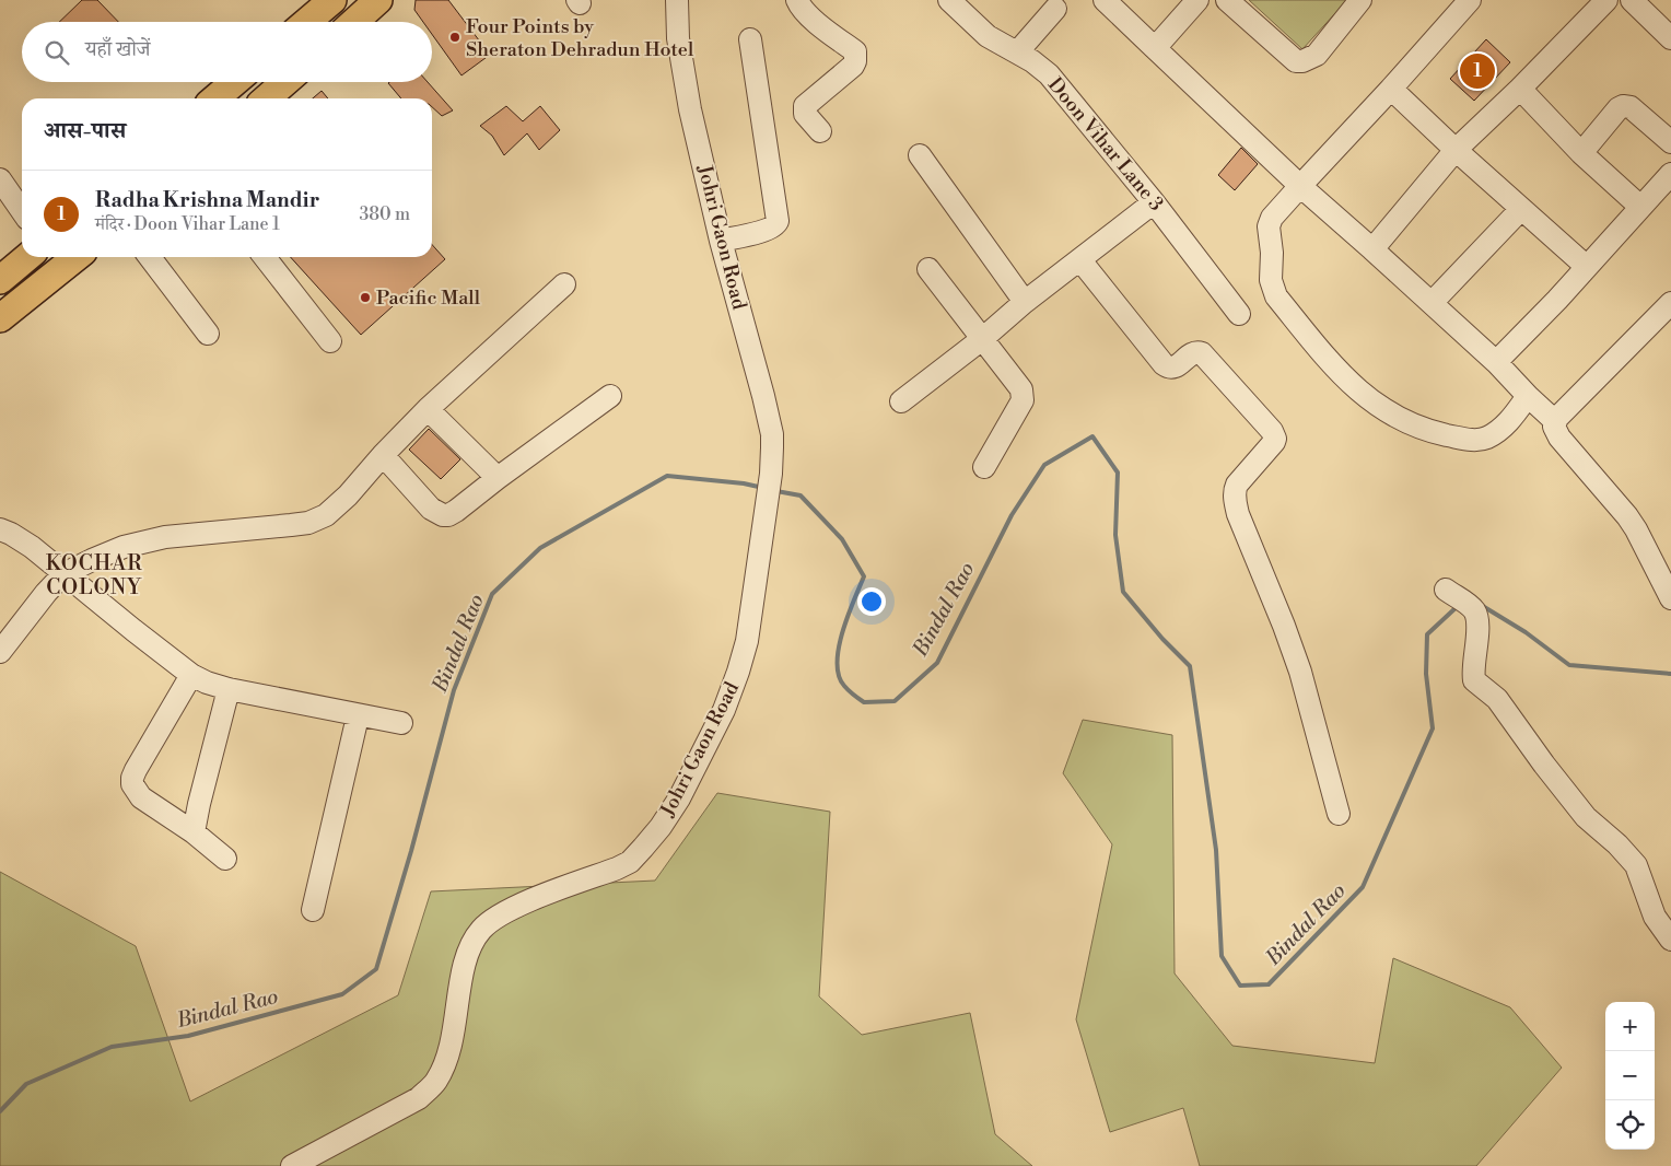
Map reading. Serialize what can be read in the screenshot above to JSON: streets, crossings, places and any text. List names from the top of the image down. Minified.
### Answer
{"streets":{"street":["Doon Vihar Lane 3","Johri Gaon Road"]},"districts":["KOCHAR COLONY"],"water":["Bindal Rao"],"places":["Four Points by Sheraton Dehradun Hotel","Pacific Mall"],"page":{"search":"यहाँ खोजें","pins":"1","heading":"आस-पास","list":[{"mark":"1","name":"Radha Krishna Mandir","note":"मंदिर · Doon Vihar Lane 1","value":"380 m"}],"map_buttons":["+","−"]}}
